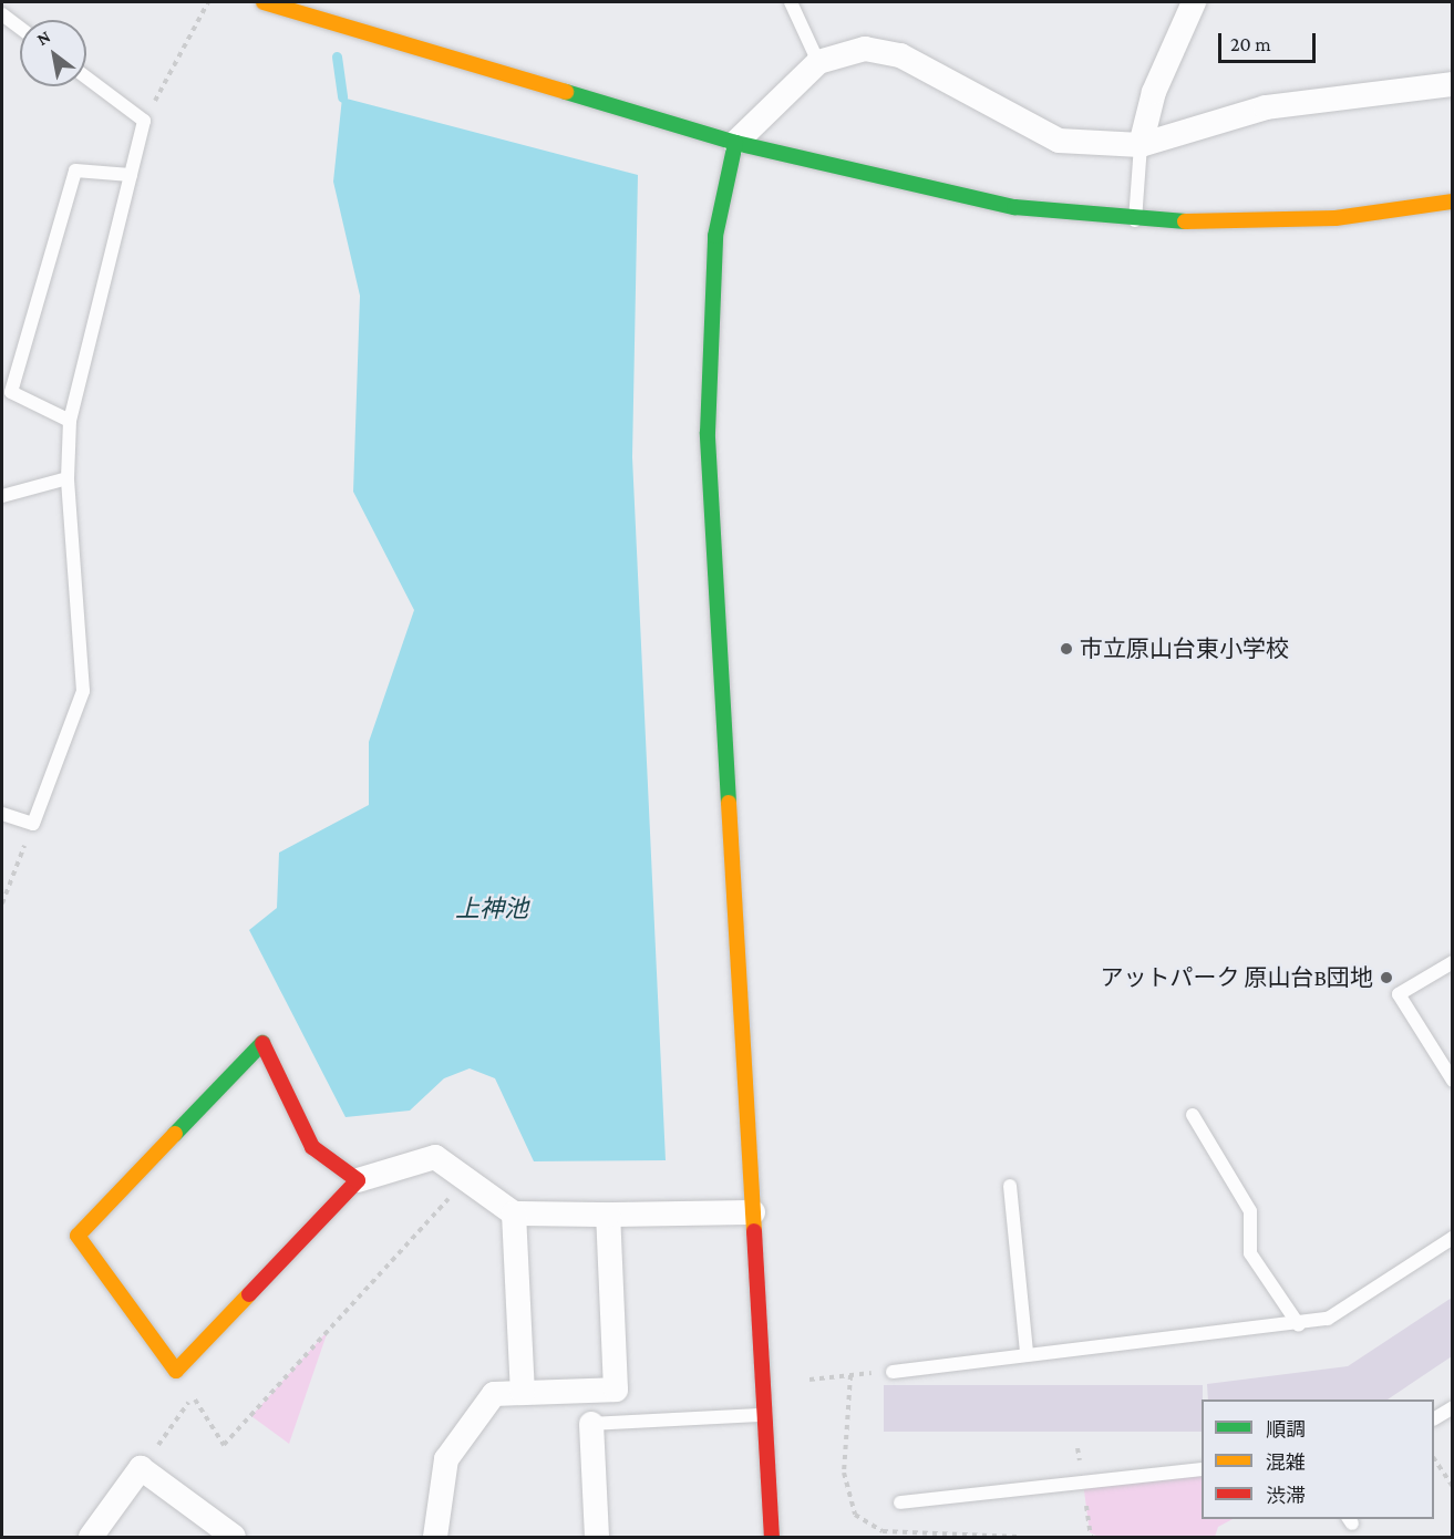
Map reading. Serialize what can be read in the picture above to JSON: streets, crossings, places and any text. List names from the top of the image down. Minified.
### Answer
{"water":["上神池"],"places":["市立原山台東小学校","アットパーク 原山台B団地"],"legend":["順調","混雑","渋滞"],"scale_bar":"20 m","north":"top left"}
